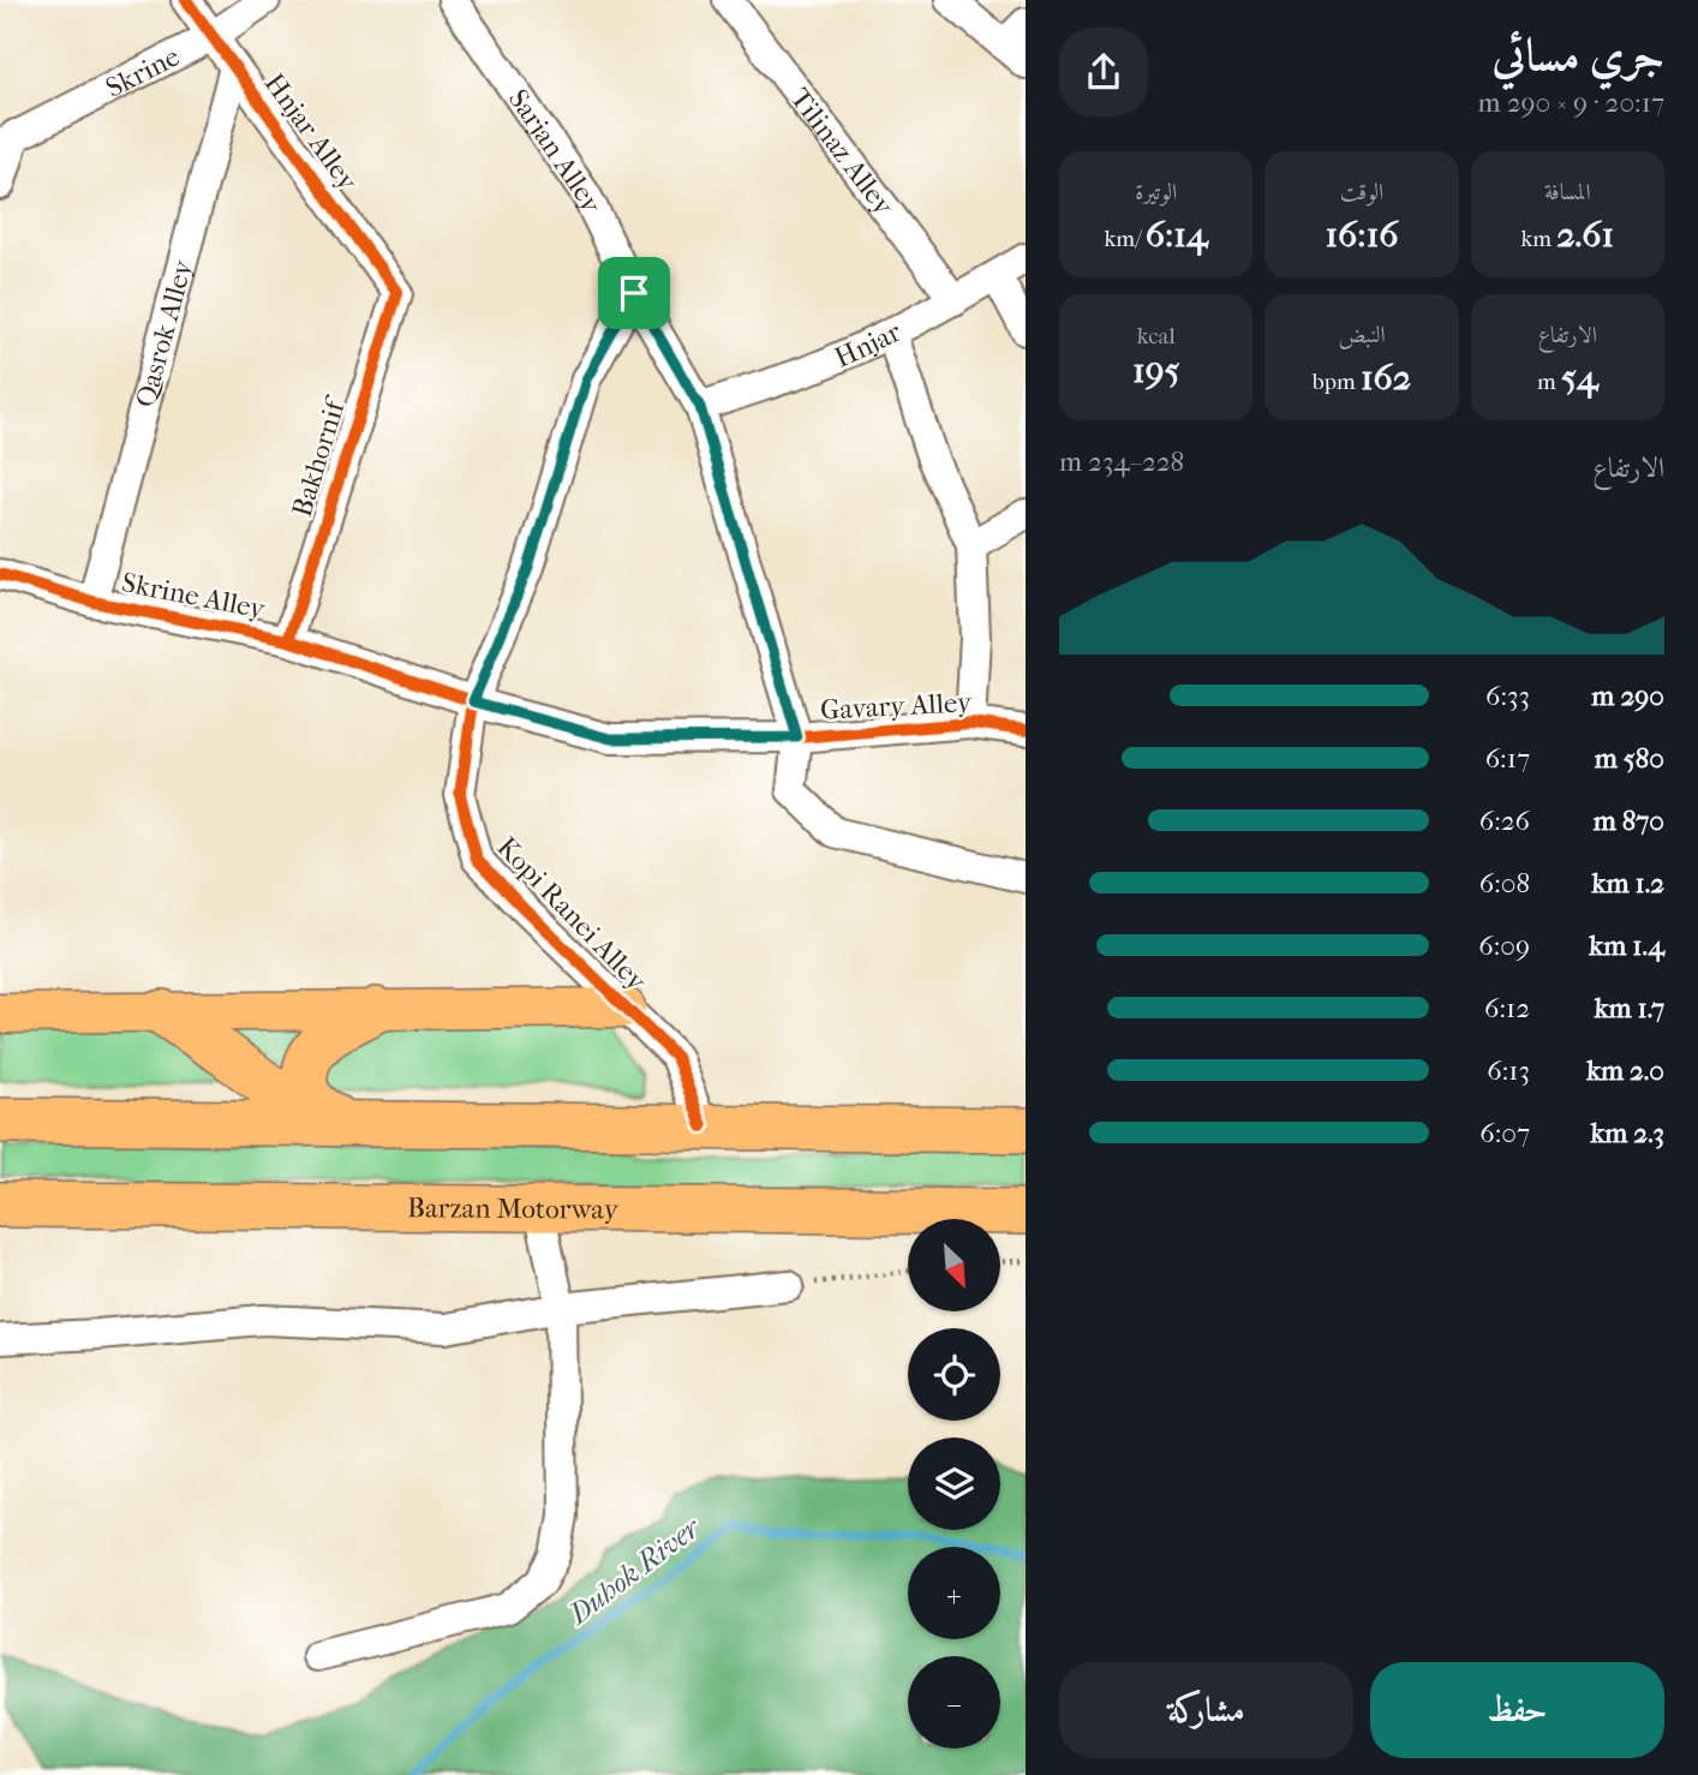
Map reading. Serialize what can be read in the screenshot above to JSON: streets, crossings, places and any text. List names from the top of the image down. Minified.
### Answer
{"streets":{"highway":["Barzan Motorway"],"street":["Skrine","Hnjar Alley","Tilinaz Alley","Sarjan Alley","Qasrok Alley","Hnjar","Bakhornif","Skrine Alley","Gavary Alley","Kopi Ranei Alley"]},"crossings":[["Skrine","Hnjar Alley"],["Hnjar Alley","Qasrok Alley"],["Hnjar Alley","Bakhornif"],["Tilinaz Alley","Hnjar"],["Sarjan Alley","Hnjar"],["Sarjan Alley","Gavary Alley"],["Sarjan Alley","Kopi Ranei Alley"],["Qasrok Alley","Skrine Alley"],["Bakhornif","Skrine Alley"],["Skrine Alley","Gavary Alley"],["Skrine Alley","Kopi Ranei Alley"],["Gavary Alley","Kopi Ranei Alley"]],"water":["Duhok River"],"north":"bottom right","page":{"heading":["جري مسائي","20:17 · 9 × 290 m"],"stats":[["المسافة","2.61 km"],["الوقت","16:16"],["الوتيرة","6:14 /km"],["الارتفاع","54 m"],["النبض","162 bpm"],["kcal","195"]],"chart":["الارتفاع","228–234 m"],"list":[{"name":"290 m","note":"6:33"},{"name":"580 m","note":"6:17"},{"name":"870 m","note":"6:26"},{"name":"1.2 km","note":"6:08"},{"name":"1.4 km","note":"6:09"},{"name":"1.7 km","note":"6:12"},{"name":"2.0 km","note":"6:13"},{"name":"2.3 km","note":"6:07"}],"map_buttons":["+","−"],"buttons":["حفظ","مشاركة"]}}
